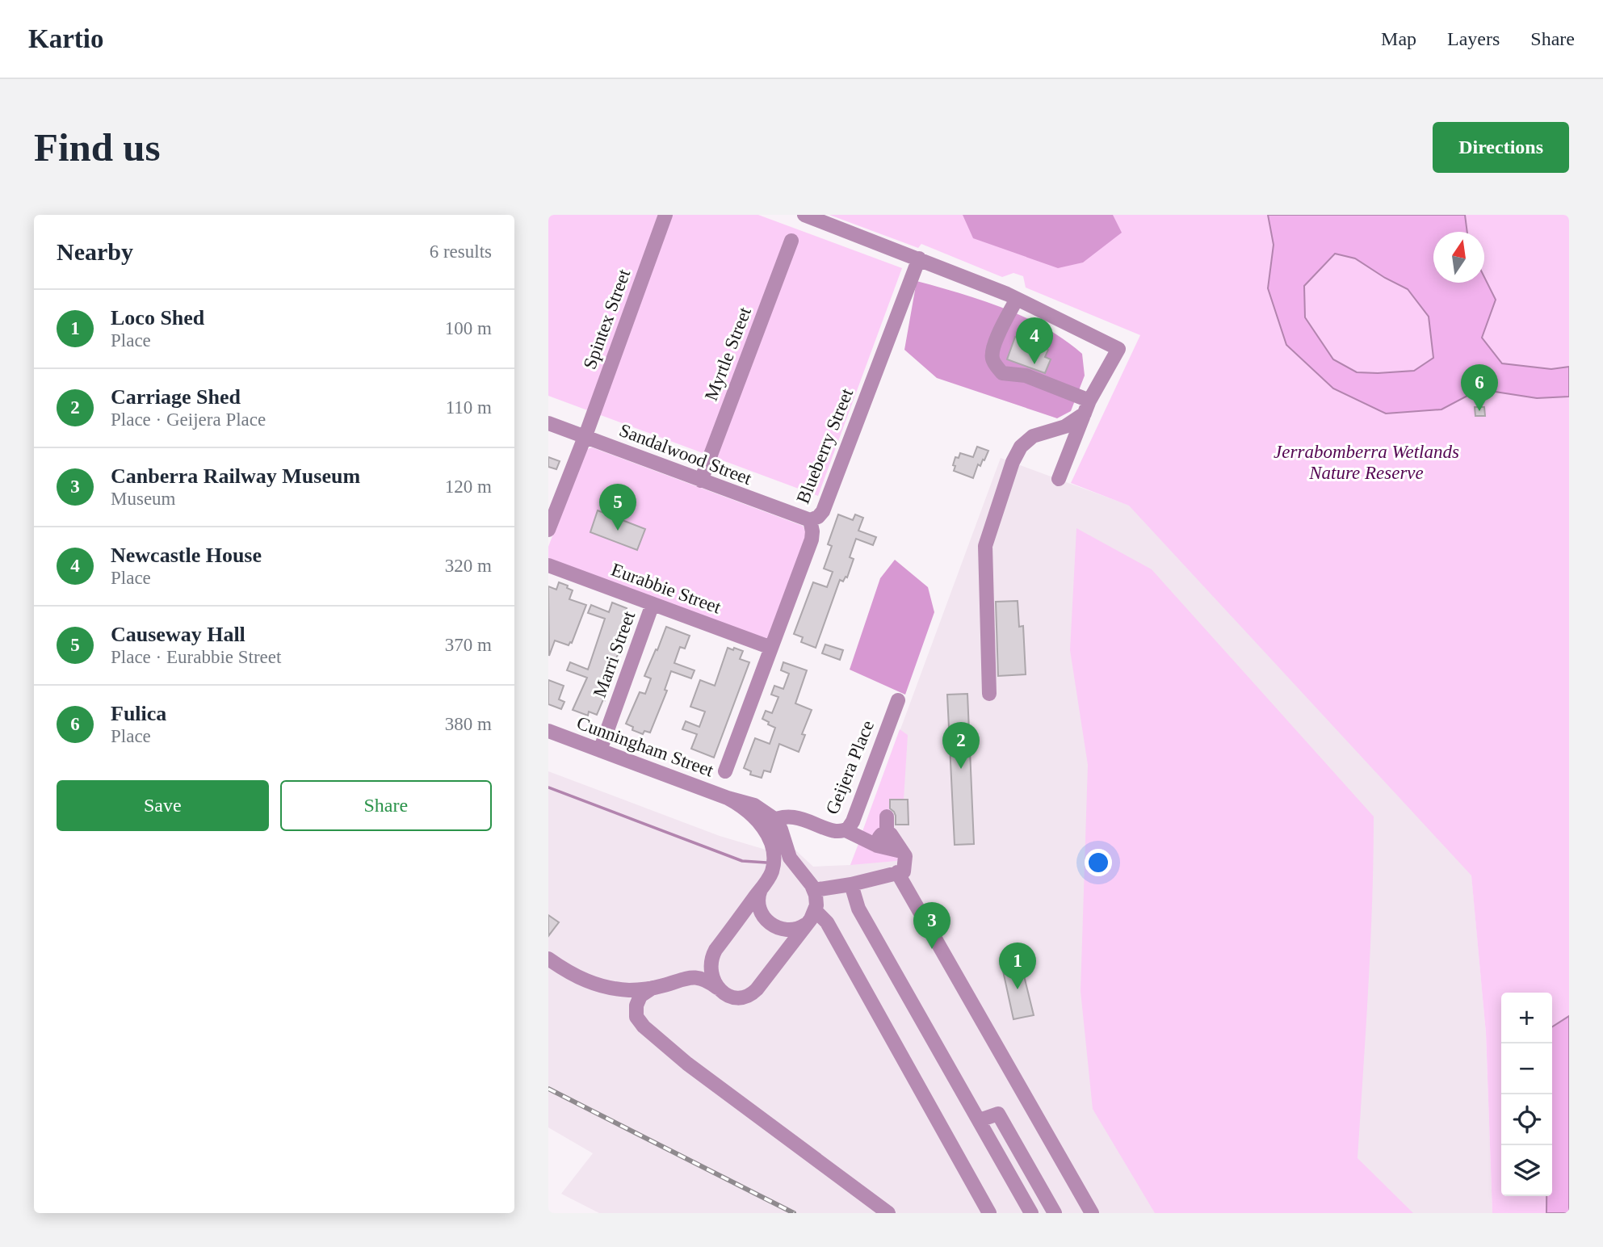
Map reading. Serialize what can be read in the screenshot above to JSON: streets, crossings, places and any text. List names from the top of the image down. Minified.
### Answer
{"streets":{"street":["Spintex Street","Myrtle Street","Blueberry Street","Sandalwood Street","Eurabbie Street","Marri Street","Cunningham Street","Geijera Place"]},"crossings":[["Spintex Street","Sandalwood Street"],["Myrtle Street","Sandalwood Street"],["Blueberry Street","Sandalwood Street"],["Blueberry Street","Eurabbie Street"],["Eurabbie Street","Marri Street"],["Marri Street","Cunningham Street"],["Cunningham Street","Geijera Place"]],"parks":["Jerrabomberra Wetlands Nature Reserve"],"north":"top","page":{"header":"Kartio","nav":["Map","Layers","Share"],"buttons":["Directions",["Save","Share"]],"title":"Find us","heading":["Nearby","6 results"],"list":[{"mark":"1","name":"Loco Shed","note":"Place","value":"100 m"},{"mark":"2","name":"Carriage Shed","note":"Place · Geijera Place","value":"110 m"},{"mark":"3","name":"Canberra Railway Museum","note":"Museum","value":"120 m"},{"mark":"4","name":"Newcastle House","note":"Place","value":"320 m"},{"mark":"5","name":"Causeway Hall","note":"Place · Eurabbie Street","value":"370 m"},{"mark":"6","name":"Fulica","note":"Place","value":"380 m"}],"pins":["4","6","5","2","3","1"],"map_buttons":["+","−"]}}
